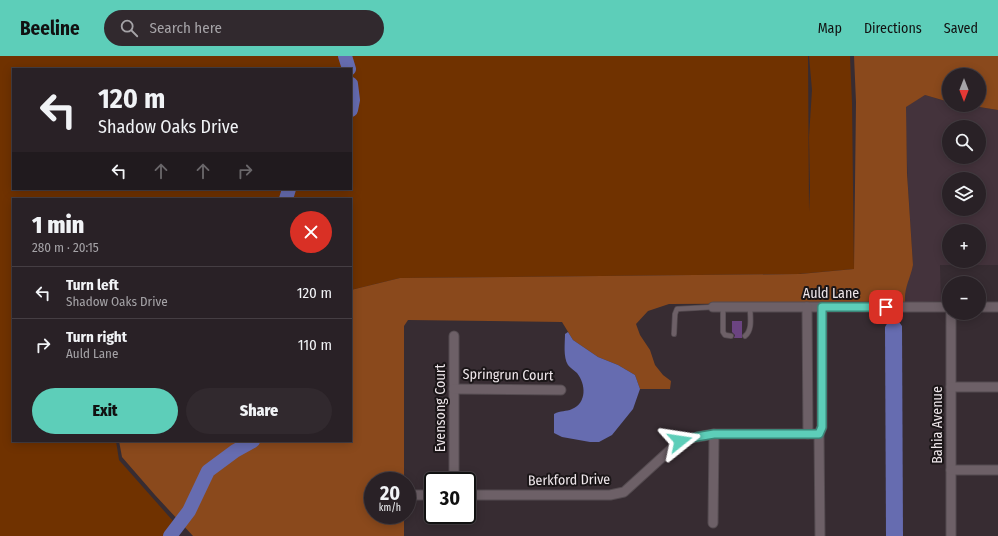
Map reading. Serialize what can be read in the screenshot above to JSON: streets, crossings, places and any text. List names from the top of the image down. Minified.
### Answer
{"streets":{"street":["Auld Lane","Springrun Court","Evensong Court","Bahia Avenue","Berkford Drive"]},"crossings":[["Springrun Court","Evensong Court"]],"north":"bottom","page":{"header":"Beeline","search":"Search here","nav":["Map","Directions","Saved"],"map_buttons":["+","−"],"turn":["120 m","Shadow Oaks Drive"],"heading":["1 min","280 m · 20:15"],"list":[{"name":"Turn left","note":"Shadow Oaks Drive","value":"120 m"},{"name":"Turn right","note":"Auld Lane","value":"110 m"}],"buttons":["Exit","Share"],"speed":"20 km/h","limit":"30"}}
